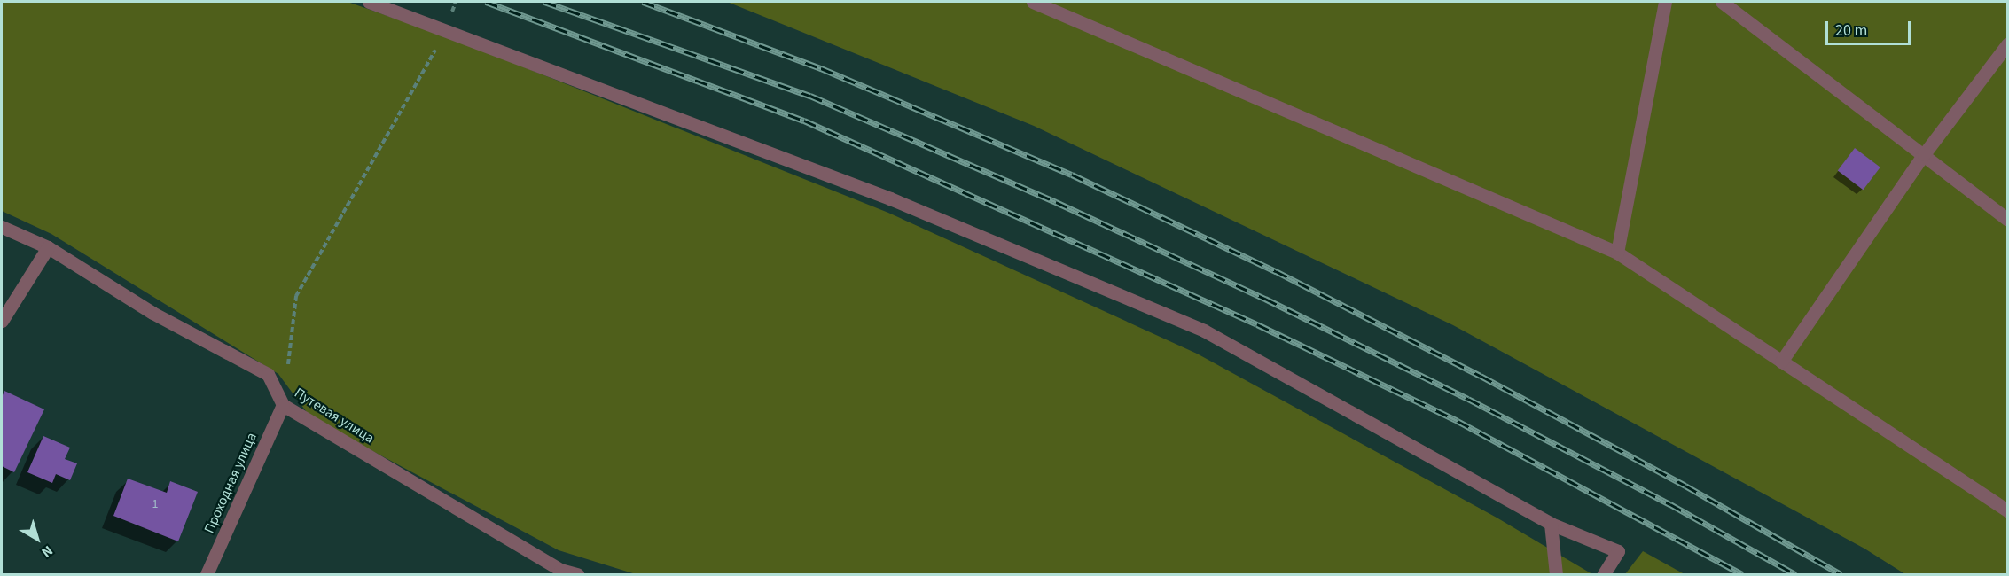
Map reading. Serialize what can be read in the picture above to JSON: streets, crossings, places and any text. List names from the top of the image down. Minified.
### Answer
{"streets":{"street":["Путевая улица","Проходная улица"]},"crossings":[["Путевая улица","Проходная улица"]],"house_numbers":["1"],"scale_bar":"20 m","north":"bottom right"}
